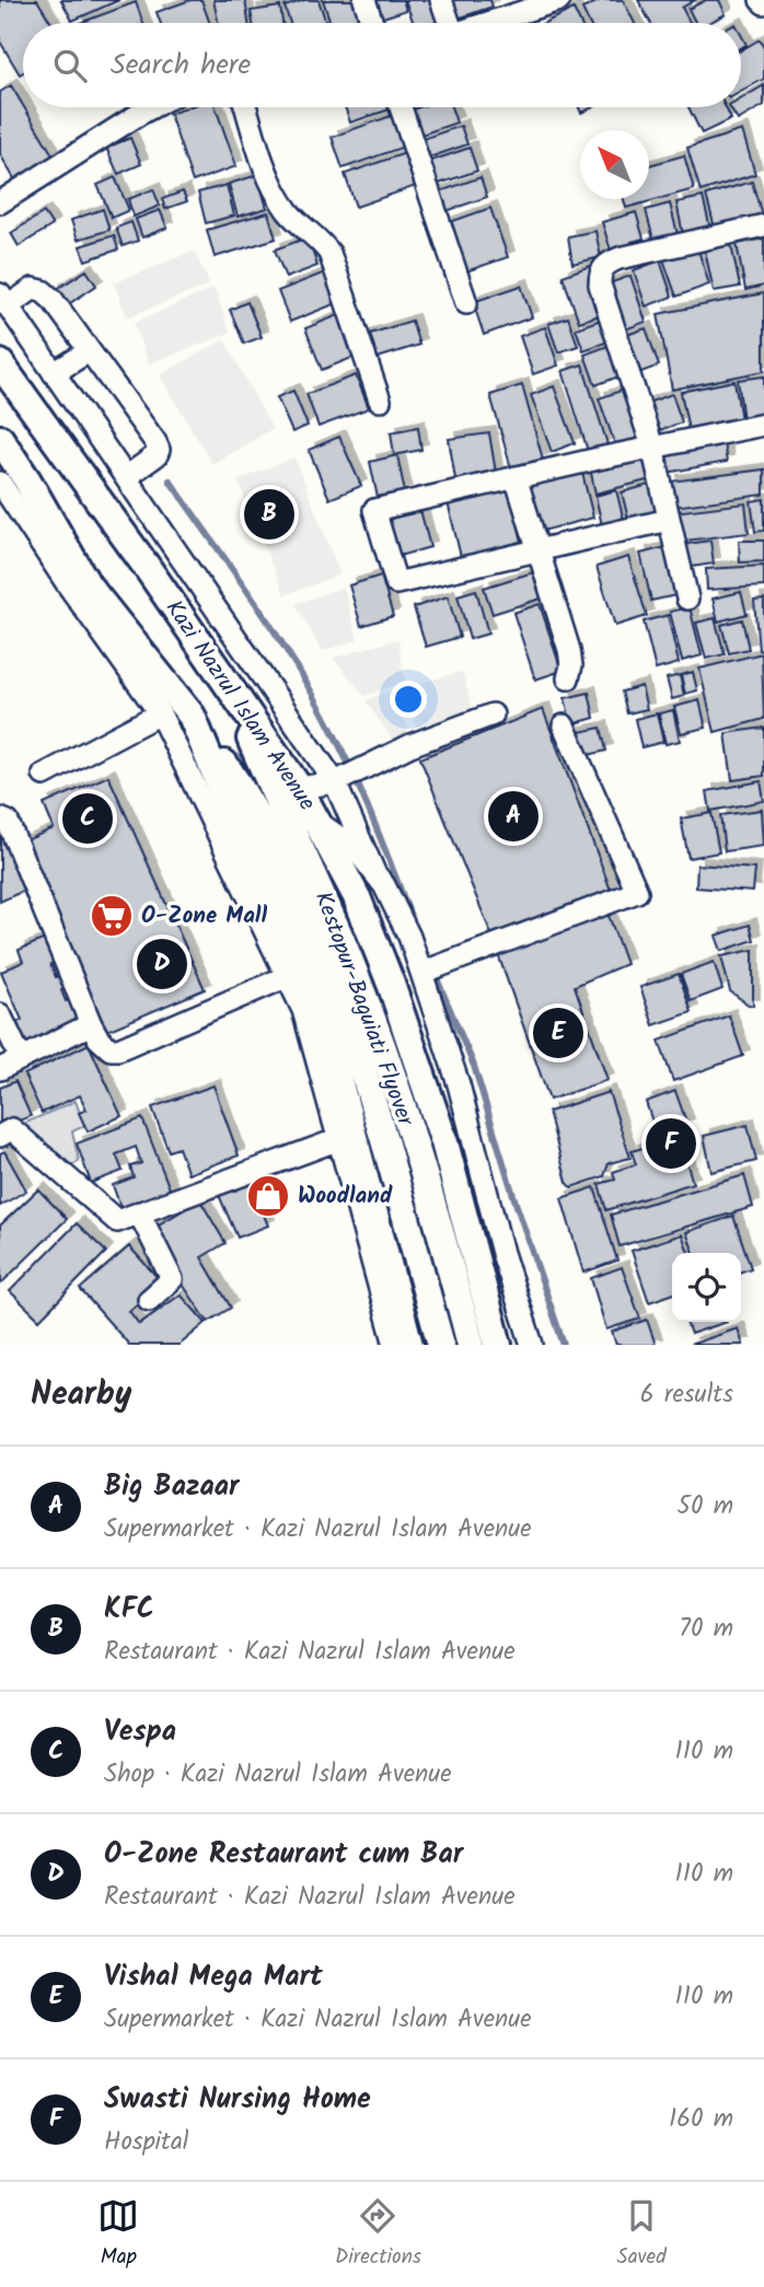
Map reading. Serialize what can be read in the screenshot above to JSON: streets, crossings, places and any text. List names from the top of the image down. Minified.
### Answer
{"streets":{"main road":["Kazi Nazrul Islam Avenue","Kestopur-Baguiati Flyover"]},"crossings":[["Kazi Nazrul Islam Avenue","Kestopur-Baguiati Flyover"]],"places":{"supermarket":["O-Zone Mall"],"shop":["Woodland"]},"north":"top left","page":{"search":"Search here","pins":["B","A","C","D","E","F"],"heading":["Nearby","6 results"],"list":[{"mark":"A","name":"Big Bazaar","note":"Supermarket · Kazi Nazrul Islam Avenue","value":"50 m"},{"mark":"B","name":"KFC","note":"Restaurant · Kazi Nazrul Islam Avenue","value":"70 m"},{"mark":"C","name":"Vespa","note":"Shop · Kazi Nazrul Islam Avenue","value":"110 m"},{"mark":"D","name":"O-Zone Restaurant cum Bar","note":"Restaurant · Kazi Nazrul Islam Avenue","value":"110 m"},{"mark":"E","name":"Vishal Mega Mart","note":"Supermarket · Kazi Nazrul Islam Avenue","value":"110 m"},{"mark":"F","name":"Swasti Nursing Home","note":"Hospital","value":"160 m"}],"nav":["Map","Directions","Saved"]}}
